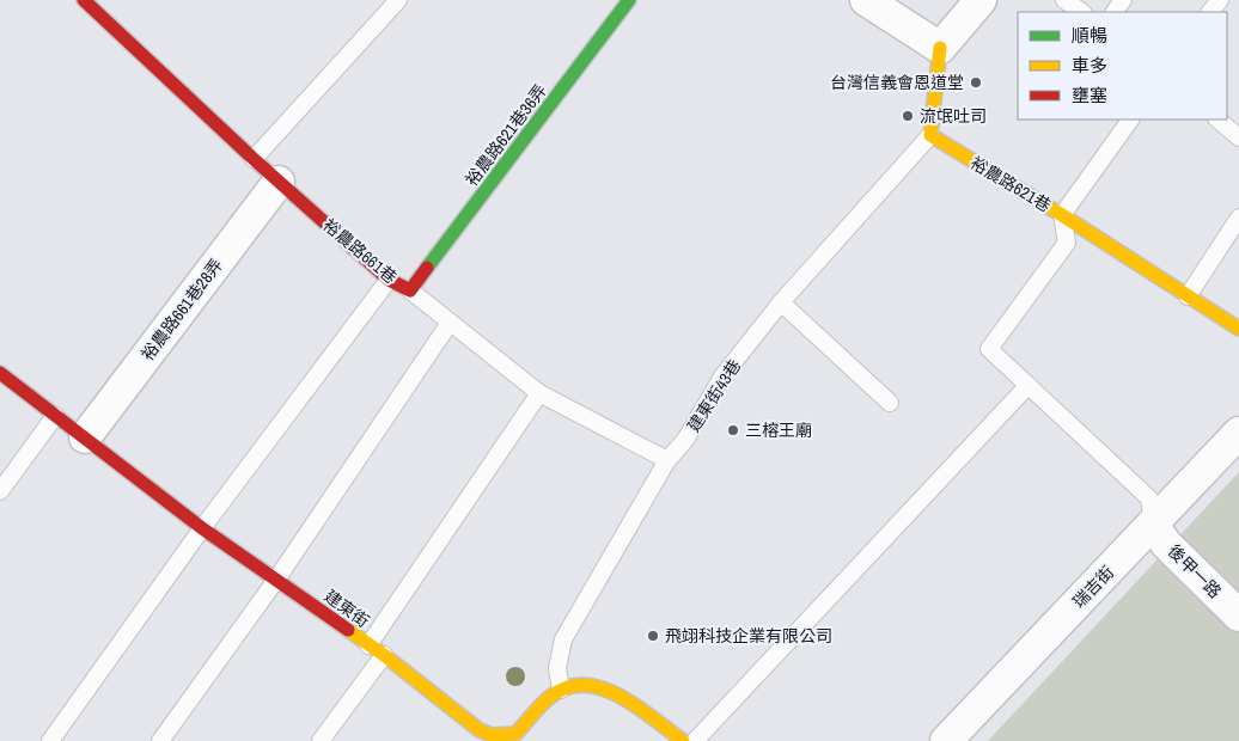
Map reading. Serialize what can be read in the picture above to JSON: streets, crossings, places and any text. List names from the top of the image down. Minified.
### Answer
{"streets":{"street":["裕農路621巷36弄","裕農路621巷","裕農路661巷","裕農路661巷28弄","後甲一路","瑞吉街","建東街"],"lane":["建東街43巷"]},"crossings":[["裕農路621巷36弄","裕農路661巷"],["裕農路621巷","建東街43巷"],["裕農路661巷","裕農路661巷28弄"],["裕農路661巷","建東街43巷"],["裕農路661巷28弄","建東街"],["建東街43巷","建東街"],["後甲一路","瑞吉街"]],"places":["台灣信義會恩道堂","流氓吐司","三榕王廟","飛翊科技企業有限公司"],"legend":["順暢","車多","壅塞"]}
